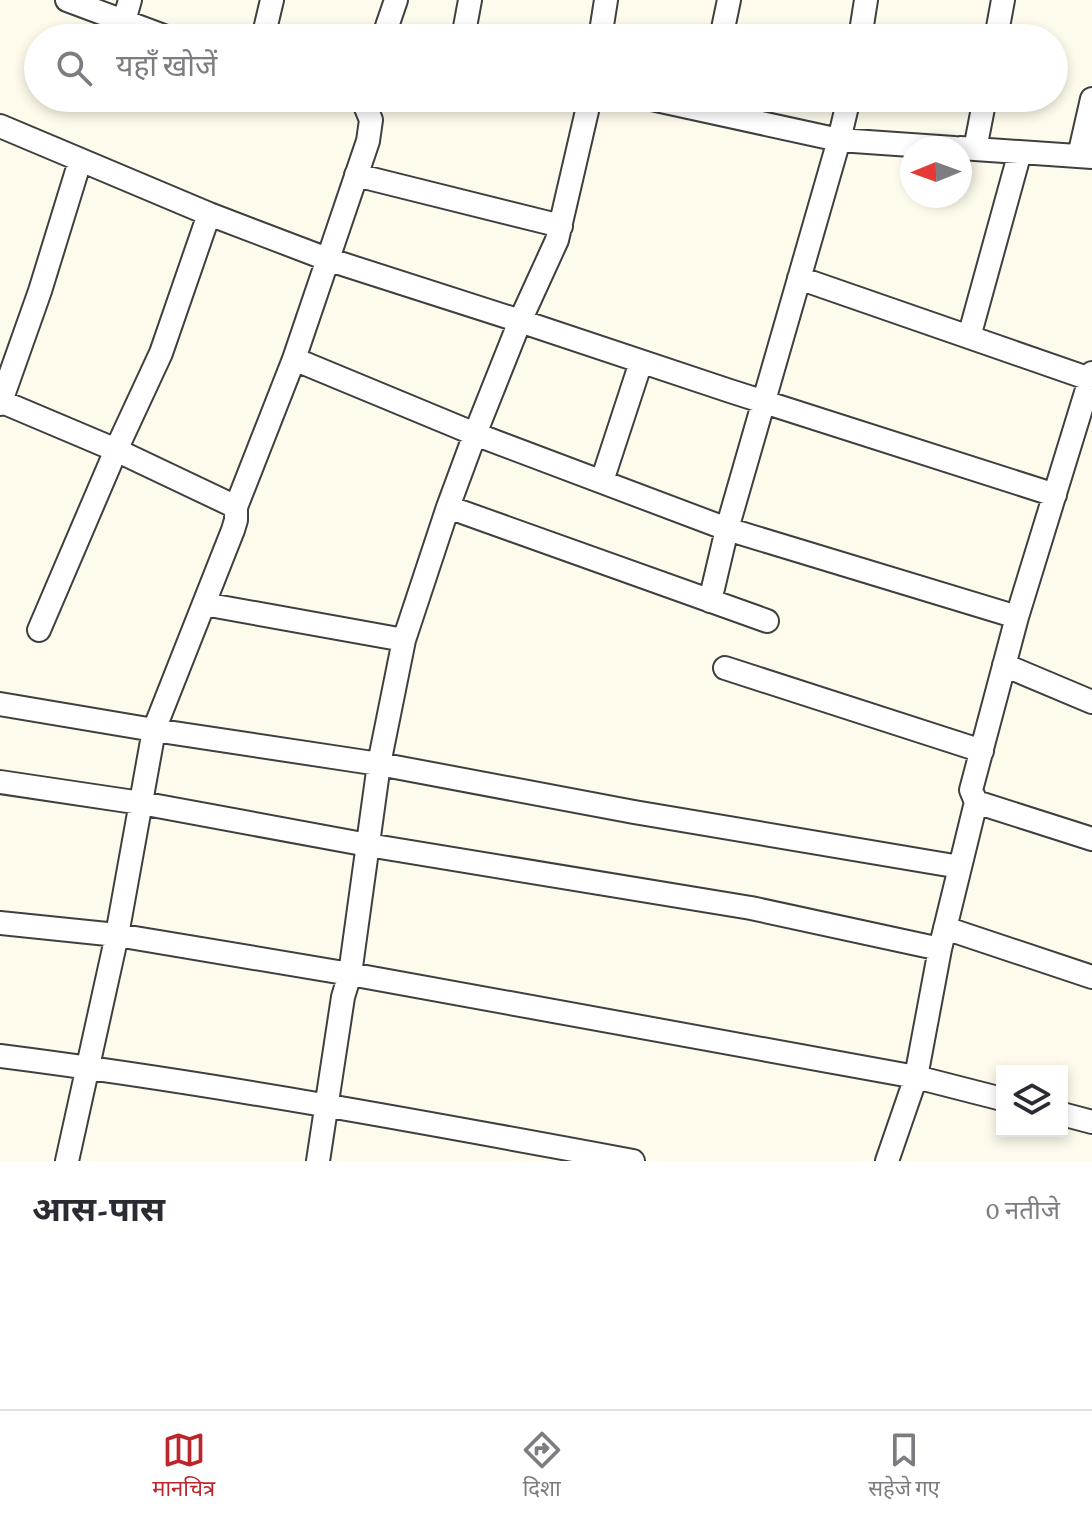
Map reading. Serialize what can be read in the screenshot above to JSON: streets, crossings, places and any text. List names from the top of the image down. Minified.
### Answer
{"north":"left","page":{"search":"यहाँ खोजें","heading":["आस-पास","0 नतीजे"],"nav":["मानचित्र","दिशा","सहेजे गए"]}}
